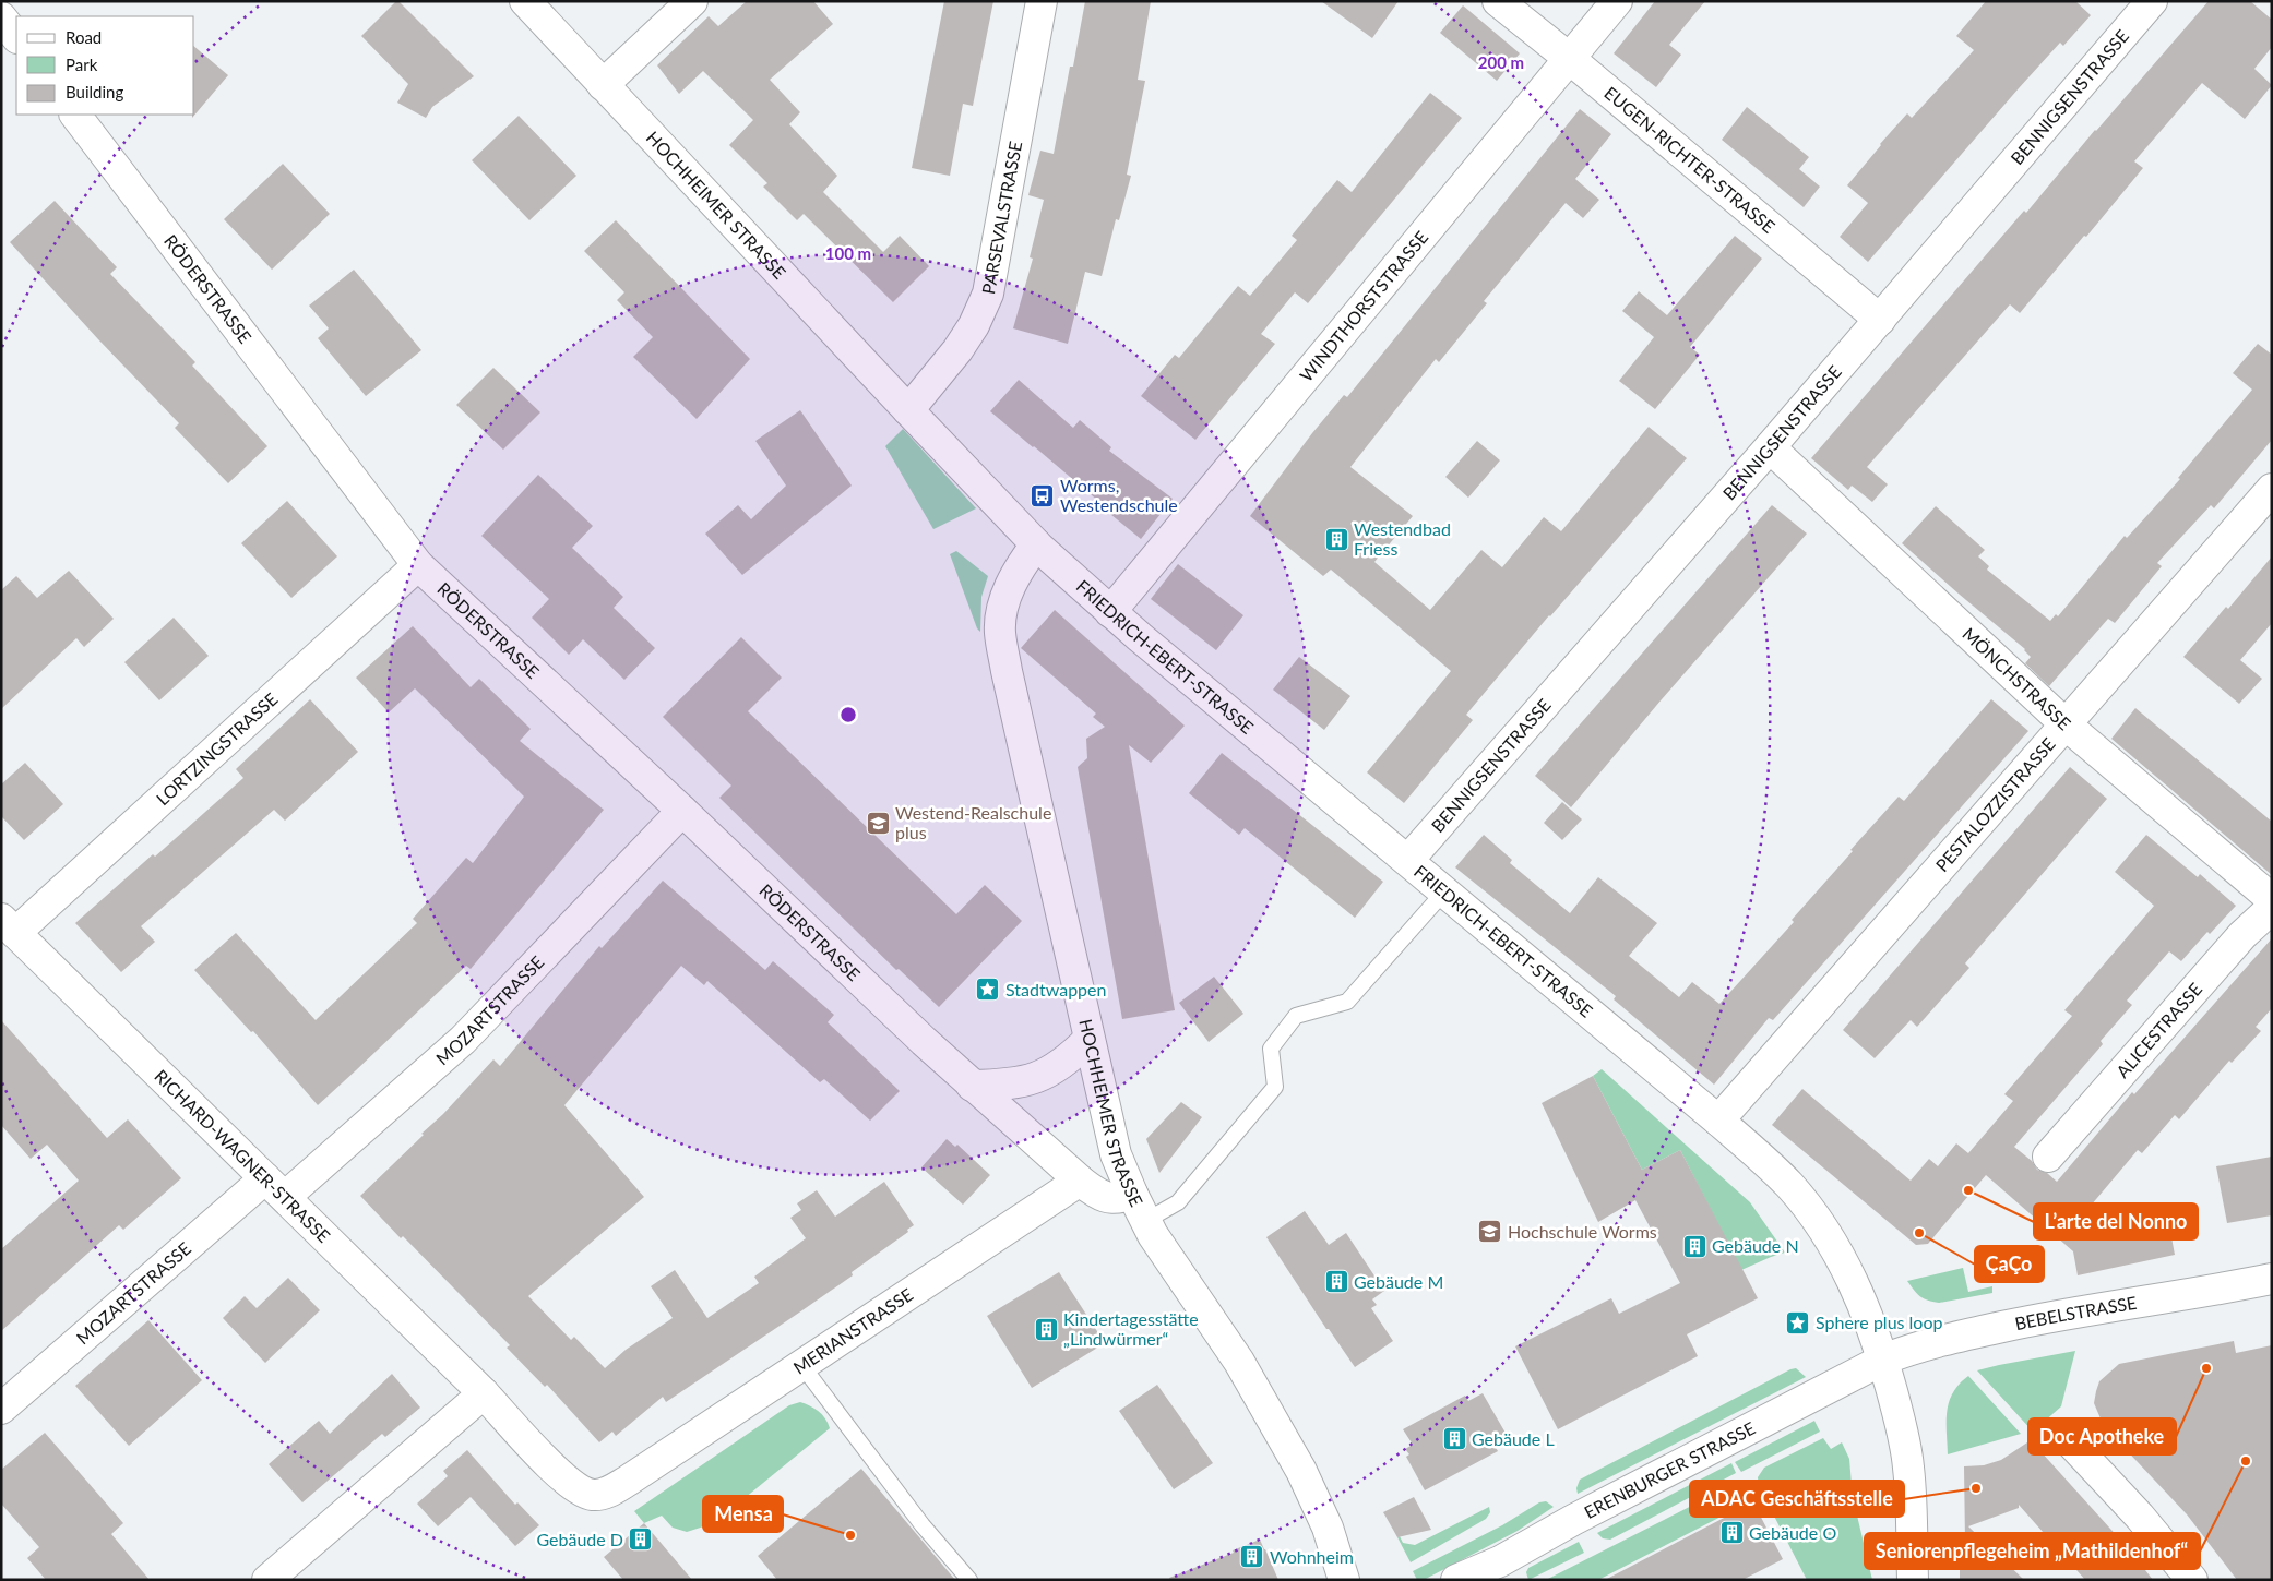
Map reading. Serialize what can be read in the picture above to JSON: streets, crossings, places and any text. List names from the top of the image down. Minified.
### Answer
{"streets":{"street":["BENNIGSENSTRASSE","EUGEN-RICHTER-STRASSE","HOCHHEIMER STRASSE","PARSEVALSTRASSE","RÖDERSTRASSE","WINDTHORSTSTRASSE","FRIEDRICH-EBERT-STRASSE","MÖNCHSTRASSE","LORTZINGSTRASSE","PESTALOZZISTRASSE","MOZARTSTRASSE","ALICESTRASSE","RICHARD-WAGNER-STRASSE","BEBELSTRASSE","MERIANSTRASSE","ERENBURGER STRASSE"]},"crossings":[["BENNIGSENSTRASSE","EUGEN-RICHTER-STRASSE"],["BENNIGSENSTRASSE","FRIEDRICH-EBERT-STRASSE"],["BENNIGSENSTRASSE","MÖNCHSTRASSE"],["EUGEN-RICHTER-STRASSE","WINDTHORSTSTRASSE"],["HOCHHEIMER STRASSE","PARSEVALSTRASSE"],["HOCHHEIMER STRASSE","RÖDERSTRASSE"],["HOCHHEIMER STRASSE","FRIEDRICH-EBERT-STRASSE"],["PARSEVALSTRASSE","FRIEDRICH-EBERT-STRASSE"],["RÖDERSTRASSE","LORTZINGSTRASSE"],["RÖDERSTRASSE","MOZARTSTRASSE"],["RÖDERSTRASSE","MERIANSTRASSE"],["WINDTHORSTSTRASSE","FRIEDRICH-EBERT-STRASSE"],["FRIEDRICH-EBERT-STRASSE","PESTALOZZISTRASSE"],["FRIEDRICH-EBERT-STRASSE","BEBELSTRASSE"],["FRIEDRICH-EBERT-STRASSE","ERENBURGER STRASSE"],["MÖNCHSTRASSE","PESTALOZZISTRASSE"],["LORTZINGSTRASSE","RICHARD-WAGNER-STRASSE"],["MOZARTSTRASSE","RICHARD-WAGNER-STRASSE"],["RICHARD-WAGNER-STRASSE","MERIANSTRASSE"],["BEBELSTRASSE","ERENBURGER STRASSE"]],"places":{"bus stop":["Worms, Westendschule"],"building":["Westendbad Friess","Gebäude N","Gebäude M","Kindertagesstätte „Lindwürmer“","Gebäude L","Gebäude O","Gebäude D","Wohnheim"],"school or university":["Westend-Realschule plus","Hochschule Worms"],"place":["Stadtwappen","Sphere plus loop"],"other":["L’arte del Nonno","ÇaÇo","Doc Apotheke","Seniorenpflegeheim „Mathildenhof“","ADAC Geschäftsstelle","Mensa"]},"legend":["Road","Park","Building"],"rings":["200 m","100 m"]}
